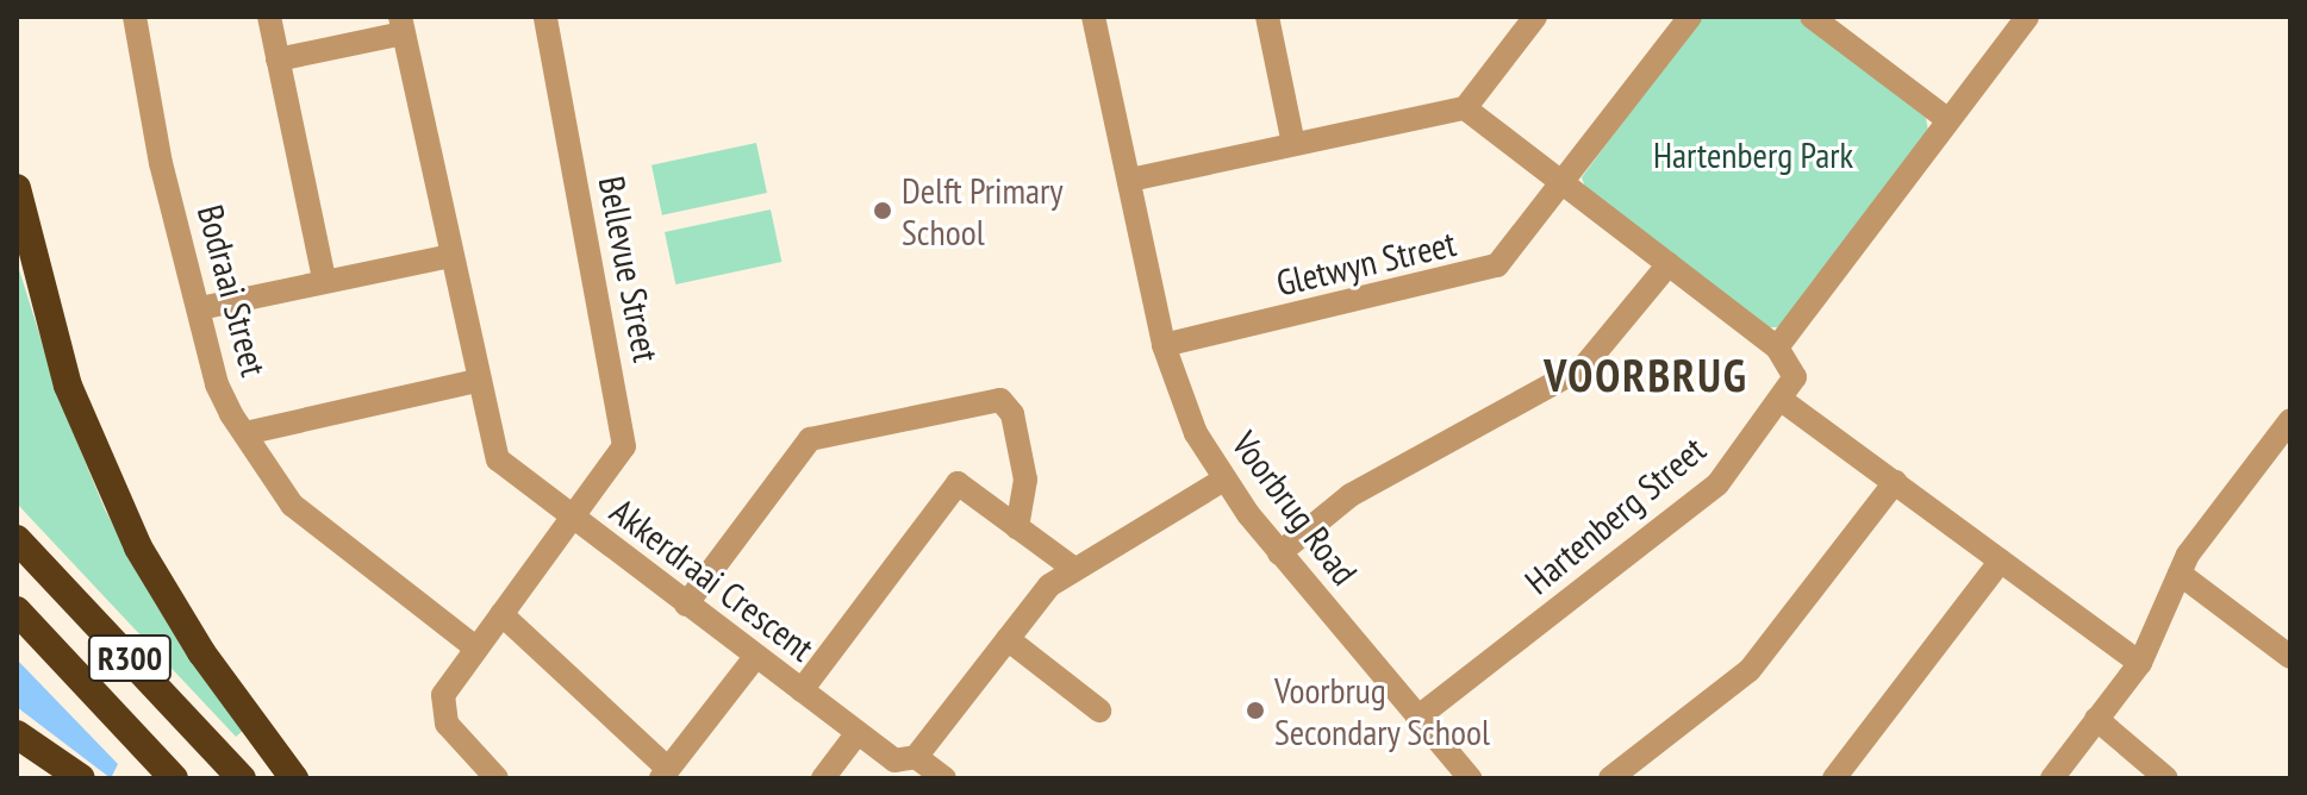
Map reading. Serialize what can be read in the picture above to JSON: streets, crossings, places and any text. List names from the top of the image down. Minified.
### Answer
{"streets":{"highway":["R300"],"street":["Gletwyn Street","Bellevue Street","Bodraai Street","Voorbrug Road","Hartenberg Street","Akkerdraai Crescent"]},"crossings":[["Gletwyn Street","Voorbrug Road"],["Bellevue Street","Bodraai Street"],["Bellevue Street","Akkerdraai Crescent"],["Voorbrug Road","Hartenberg Street"]],"districts":["VOORBRUG"],"parks":["Hartenberg Park"],"places":["Delft Primary School","Voorbrug Secondary School"]}
